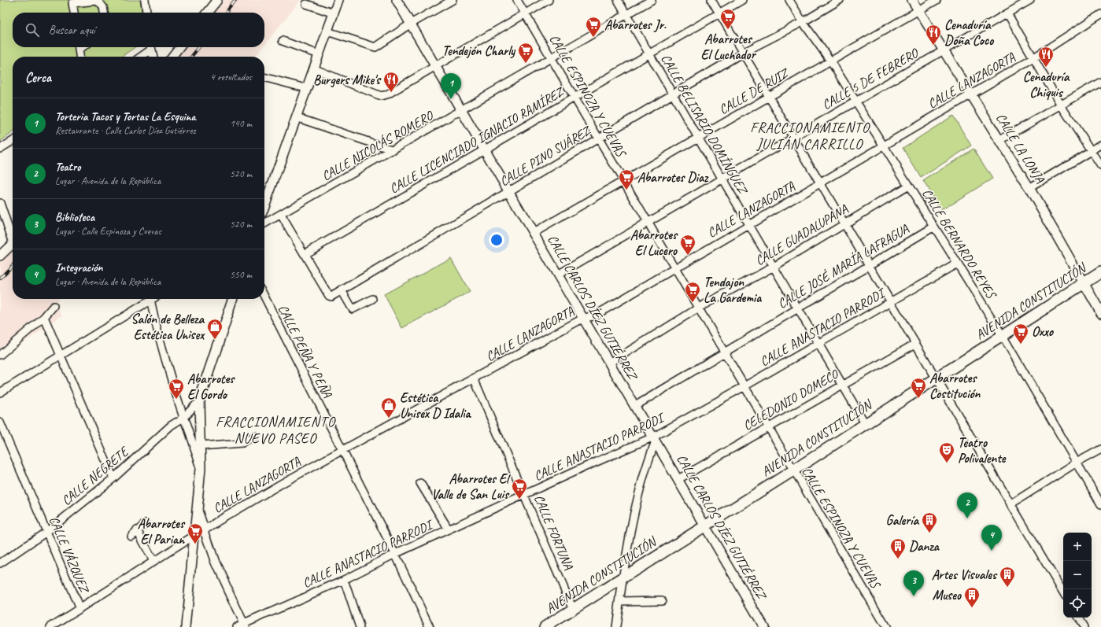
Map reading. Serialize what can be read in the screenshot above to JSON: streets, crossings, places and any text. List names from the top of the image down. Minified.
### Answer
{"streets":{"main road":["AVENIDA CONSTITUCIÓN"],"street":["CALLE 5 DE FEBRERO","CALLE LANZAGORTA","CALLE DE RUIZ","CALLE ESPINOZA Y CUEVAS","CALLE BELISARIO DOMÍNGUEZ","CALLE LICENCIADO IGNACIO RAMÍREZ","CALLE NICOLÁS ROMERO","CALLE LA LONJA","CALLE PINO SUÁREZ","CALLE GUADALUPANA","CALLE BERNARDO REYES","CALLE JOSÉ MARÍA LAFRAGUA","CALLE CARLOS DÍEZ GUTIÉRREZ","CALLE ANASTACIO PARRODI","CALLE PEÑA Y PEÑA","CELEDONIO DOMECO","CALLE NEGRETE","CALLE FORTUNA","CALLE VÁZQUEZ"]},"crossings":[["CALLE 5 DE FEBRERO","CALLE ESPINOZA Y CUEVAS"],["CALLE 5 DE FEBRERO","CALLE BELISARIO DOMÍNGUEZ"],["CALLE 5 DE FEBRERO","CALLE LA LONJA"],["CALLE 5 DE FEBRERO","CALLE BERNARDO REYES"],["CALLE 5 DE FEBRERO","CALLE CARLOS DÍEZ GUTIÉRREZ"],["CALLE LANZAGORTA","CALLE ESPINOZA Y CUEVAS"],["CALLE LANZAGORTA","CALLE BELISARIO DOMÍNGUEZ"],["CALLE LANZAGORTA","CALLE LA LONJA"],["CALLE LANZAGORTA","CALLE BERNARDO REYES"],["CALLE LANZAGORTA","CALLE CARLOS DÍEZ GUTIÉRREZ"],["CALLE LANZAGORTA","CALLE PEÑA Y PEÑA"],["CALLE LANZAGORTA","CALLE FORTUNA"],["CALLE LANZAGORTA","CALLE VÁZQUEZ"],["CALLE DE RUIZ","CALLE ESPINOZA Y CUEVAS"],["CALLE DE RUIZ","CALLE BELISARIO DOMÍNGUEZ"],["CALLE DE RUIZ","CALLE LA LONJA"],["CALLE DE RUIZ","CALLE BERNARDO REYES"],["CALLE DE RUIZ","CALLE CARLOS DÍEZ GUTIÉRREZ"],["CALLE ESPINOZA Y CUEVAS","CALLE LICENCIADO IGNACIO RAMÍREZ"],["CALLE ESPINOZA Y CUEVAS","CALLE NICOLÁS ROMERO"],["CALLE ESPINOZA Y CUEVAS","CALLE PINO SUÁREZ"],["CALLE ESPINOZA Y CUEVAS","CALLE GUADALUPANA"],["CALLE ESPINOZA Y CUEVAS","CALLE JOSÉ MARÍA LAFRAGUA"],["CALLE ESPINOZA Y CUEVAS","AVENIDA CONSTITUCIÓN"],["CALLE ESPINOZA Y CUEVAS","CALLE ANASTACIO PARRODI"],["CALLE ESPINOZA Y CUEVAS","CELEDONIO DOMECO"],["CALLE BELISARIO DOMÍNGUEZ","CALLE LICENCIADO IGNACIO RAMÍREZ"],["CALLE BELISARIO DOMÍNGUEZ","CALLE NICOLÁS ROMERO"],["CALLE BELISARIO DOMÍNGUEZ","CALLE PINO SUÁREZ"],["CALLE BELISARIO DOMÍNGUEZ","CALLE GUADALUPANA"],["CALLE BELISARIO DOMÍNGUEZ","CALLE JOSÉ MARÍA LAFRAGUA"],["CALLE BELISARIO DOMÍNGUEZ","AVENIDA CONSTITUCIÓN"],["CALLE BELISARIO DOMÍNGUEZ","CALLE ANASTACIO PARRODI"],["CALLE BELISARIO DOMÍNGUEZ","CELEDONIO DOMECO"],["CALLE LICENCIADO IGNACIO RAMÍREZ","CALLE PINO SUÁREZ"],["CALLE LICENCIADO IGNACIO RAMÍREZ","CALLE CARLOS DÍEZ GUTIÉRREZ"],["CALLE NICOLÁS ROMERO","CALLE CARLOS DÍEZ GUTIÉRREZ"],["CALLE LA LONJA","AVENIDA CONSTITUCIÓN"],["CALLE PINO SUÁREZ","CALLE BERNARDO REYES"],["CALLE PINO SUÁREZ","CALLE CARLOS DÍEZ GUTIÉRREZ"],["CALLE GUADALUPANA","CALLE BERNARDO REYES"],["CALLE GUADALUPANA","CALLE CARLOS DÍEZ GUTIÉRREZ"],["CALLE BERNARDO REYES","CALLE JOSÉ MARÍA LAFRAGUA"],["CALLE BERNARDO REYES","AVENIDA CONSTITUCIÓN"],["CALLE BERNARDO REYES","CALLE ANASTACIO PARRODI"],["CALLE JOSÉ MARÍA LAFRAGUA","CALLE CARLOS DÍEZ GUTIÉRREZ"],["AVENIDA CONSTITUCIÓN","CALLE CARLOS DÍEZ GUTIÉRREZ"],["AVENIDA CONSTITUCIÓN","CALLE FORTUNA"],["CALLE CARLOS DÍEZ GUTIÉRREZ","CALLE ANASTACIO PARRODI"],["CALLE CARLOS DÍEZ GUTIÉRREZ","CELEDONIO DOMECO"],["CALLE ANASTACIO PARRODI","CALLE PEÑA Y PEÑA"],["CALLE ANASTACIO PARRODI","CALLE FORTUNA"],["CALLE NEGRETE","CALLE VÁZQUEZ"]],"districts":["FRACCIONAMIENTO JULIÁN CARRILLO","FRACCIONAMIENTO NUEVO PASEO"],"places":{"supermarket":["Abarrotes El Luchador","Abarrotes Jr.","Tendejón Charly","Abarrotes Diaz","Abarrotes El Lucero","Tendajon La Gardemia","Oxxo","Abarrotes Costitución","Abarrotes El Gordo","Abarrotes El Valle de San Luis","Abarrotes El Parian"],"restaurant":["Cenaduría Doña Coco","Cenaduría Chiquis","Burgers Mike's"],"shop":["Salón de Belleza Estética Unisex","Estética Unisex D Idalia"],"theatre":["Teatro Polivalente"],"building":["Galería","Danza","Artes Visuales","Museo"]},"page":{"search":"Buscar aquí","heading":["Cerca","4 resultados"],"pins":["1","2","4","3"],"list":[{"mark":"1","name":"Torteria Tacos y Tortas La Esquina","note":"Restaurante · Calle Carlos Díez Gutiérrez","value":"140 m"},{"mark":"2","name":"Teatro","note":"Lugar · Avenida de la República","value":"520 m"},{"mark":"3","name":"Biblioteca","note":"Lugar · Calle Espinoza y Cuevas","value":"520 m"},{"mark":"4","name":"Integración","note":"Lugar · Avenida de la República","value":"550 m"}],"map_buttons":["+","−"]}}
